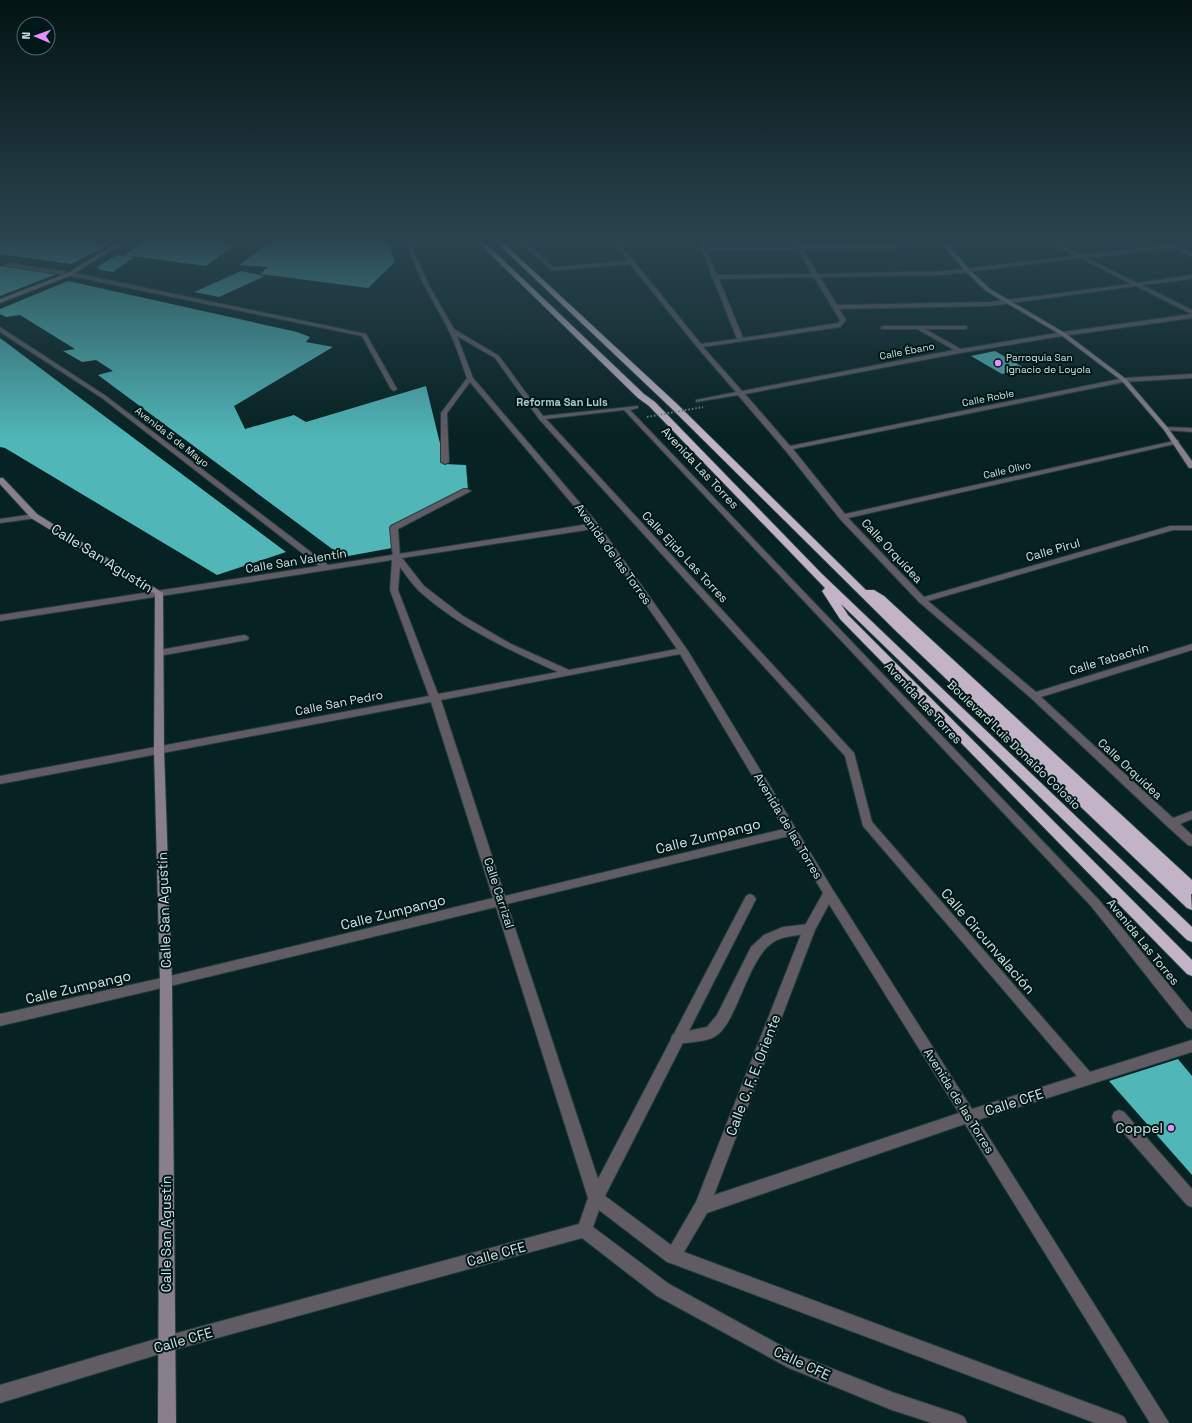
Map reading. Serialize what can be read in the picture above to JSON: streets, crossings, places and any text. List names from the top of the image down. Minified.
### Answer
{"streets":{"highway":["Avenida Las Torres","Boulevard Luis Donaldo Colosio"],"street":["Calle Ébano","Calle Roble","Avenida 5 de Mayo","Calle Olivo","Calle Pirul","Calle Orquídea","Avenida de las Torres","Calle Ejido Las Torres","Calle San Agustín","Calle San Valentín","Calle Tabachín","Calle San Pedro","Calle Zumpango","Calle Carrizal","Calle Circunvalación","Calle C. F. E. Oriente","Calle CFE"]},"crossings":[["Calle Ébano","Calle Orquídea"],["Calle Roble","Calle Orquídea"],["Avenida 5 de Mayo","Calle San Valentín"],["Avenida Las Torres","Calle Ejido Las Torres"],["Avenida Las Torres","Boulevard Luis Donaldo Colosio"],["Calle Olivo","Calle Orquídea"],["Calle Pirul","Calle Orquídea"],["Calle Orquídea","Calle Tabachín"],["Avenida de las Torres","Calle Ejido Las Torres"],["Avenida de las Torres","Calle San Valentín"],["Avenida de las Torres","Calle San Pedro"],["Avenida de las Torres","Calle Zumpango"],["Avenida de las Torres","Calle C. F. E. Oriente"],["Avenida de las Torres","Calle CFE"],["Calle Ejido Las Torres","Calle Circunvalación"],["Calle San Agustín","Calle San Valentín"],["Calle San Agustín","Calle San Pedro"],["Calle San Agustín","Calle Zumpango"],["Calle San Agustín","Calle CFE"],["Calle San Valentín","Calle Carrizal"],["Calle San Pedro","Calle Carrizal"],["Calle Zumpango","Calle Carrizal"],["Calle Circunvalación","Calle CFE"],["Calle C. F. E. Oriente","Calle CFE"]],"districts":["Reforma San Luis"],"places":["Parroquia San Ignacio de Loyola","Coppel"],"north":"left"}
